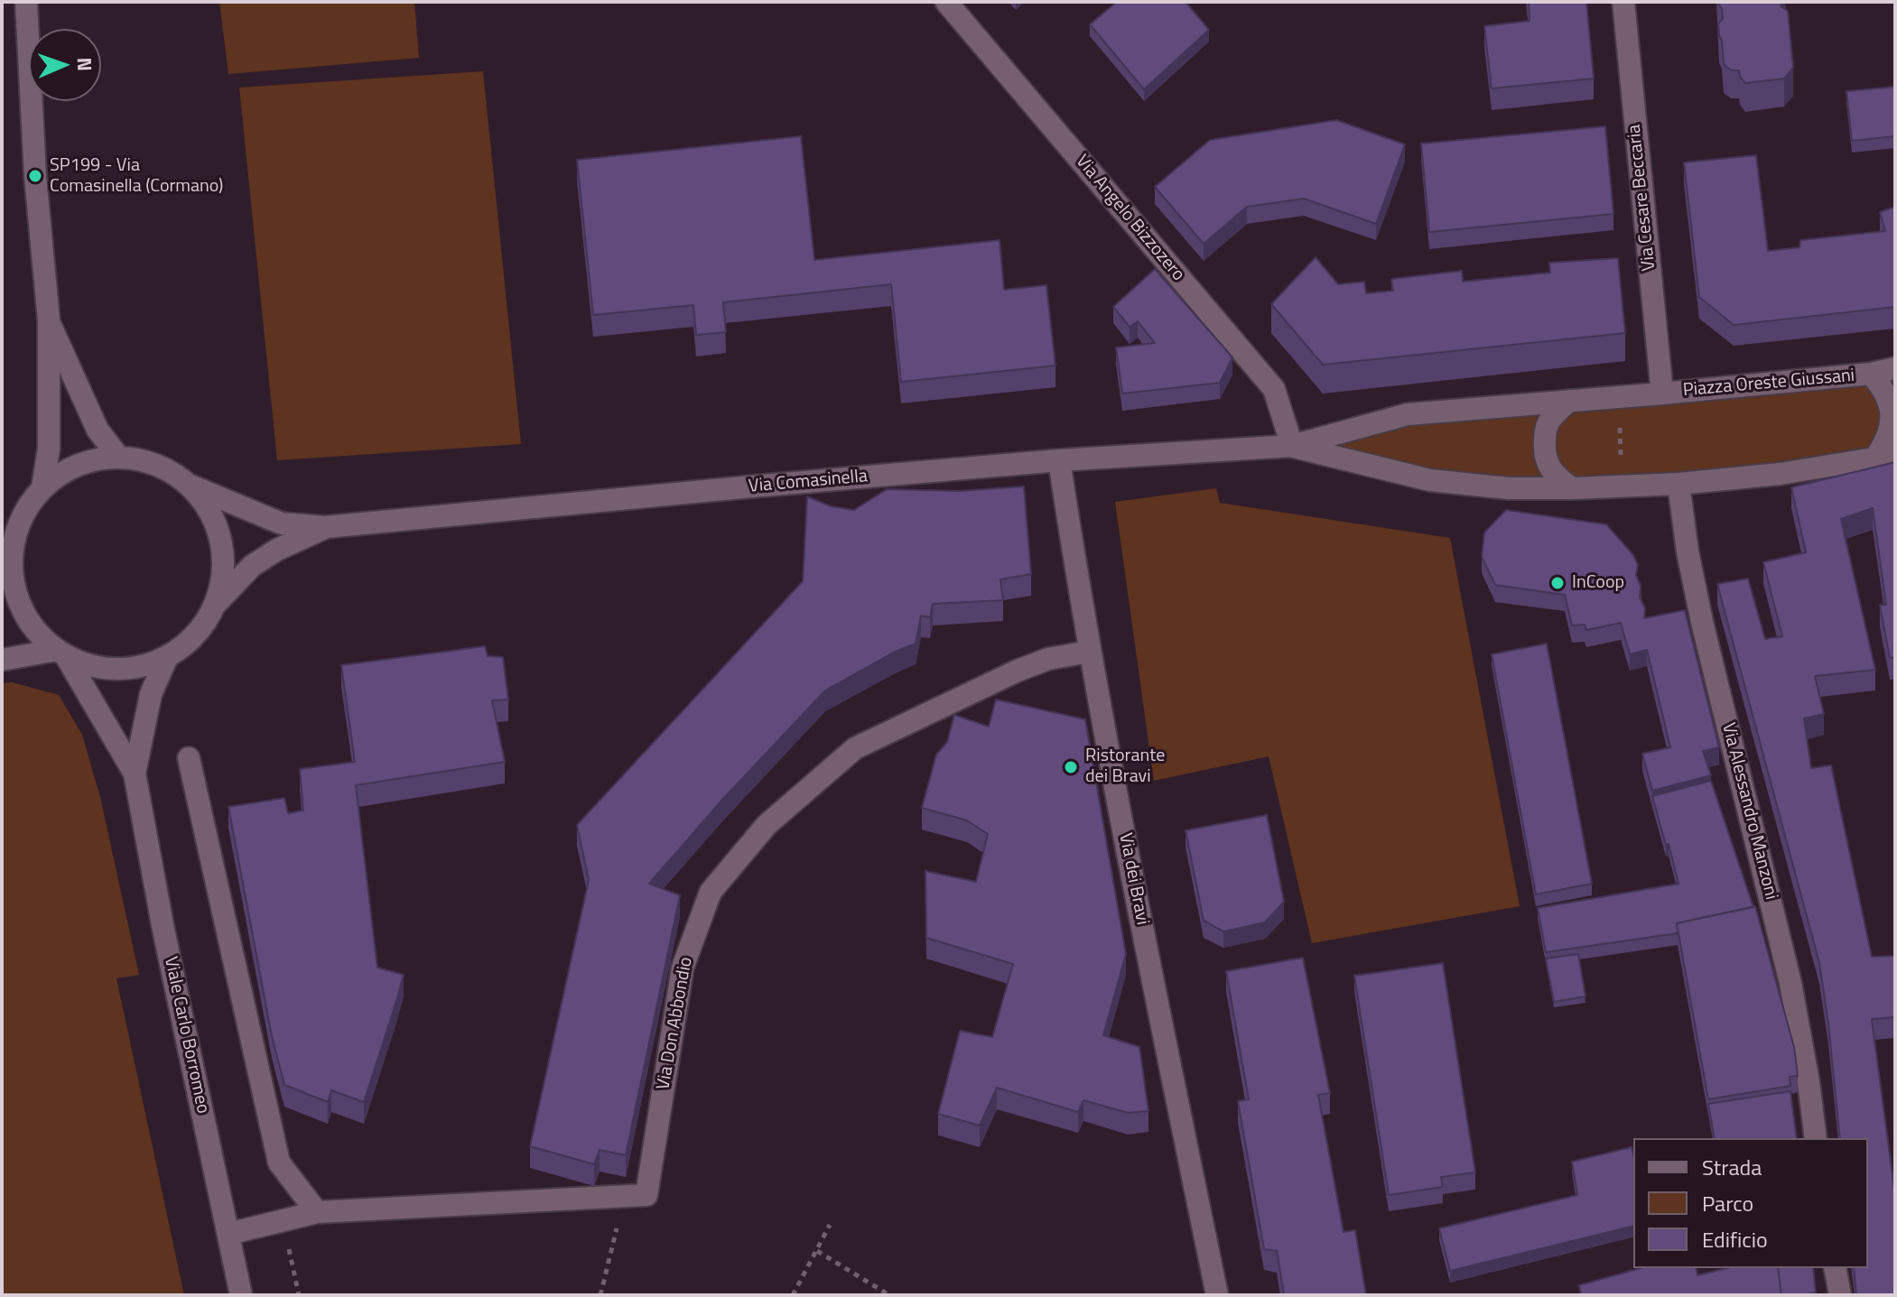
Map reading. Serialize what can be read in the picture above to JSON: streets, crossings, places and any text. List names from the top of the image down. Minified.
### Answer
{"streets":{"street":["Via Cesare Beccaria","Via Angelo Bizzozero","Piazza Oreste Giussani","Via Comasinella","Via Alessandro Manzoni","Via dei Bravi","Via Don Abbondio","Viale Carlo Borromeo"]},"crossings":[["Via Cesare Beccaria","Piazza Oreste Giussani"],["Via Angelo Bizzozero","Piazza Oreste Giussani"],["Via Angelo Bizzozero","Via Comasinella"],["Piazza Oreste Giussani","Via Comasinella"],["Piazza Oreste Giussani","Via Alessandro Manzoni"],["Via Comasinella","Via dei Bravi"],["Via Comasinella","Viale Carlo Borromeo"],["Via dei Bravi","Via Don Abbondio"]],"places":["SP199 - Via Comasinella (Cormano)","InCoop","Ristorante dei Bravi"],"legend":["Strada","Parco","Edificio"],"north":"right"}
